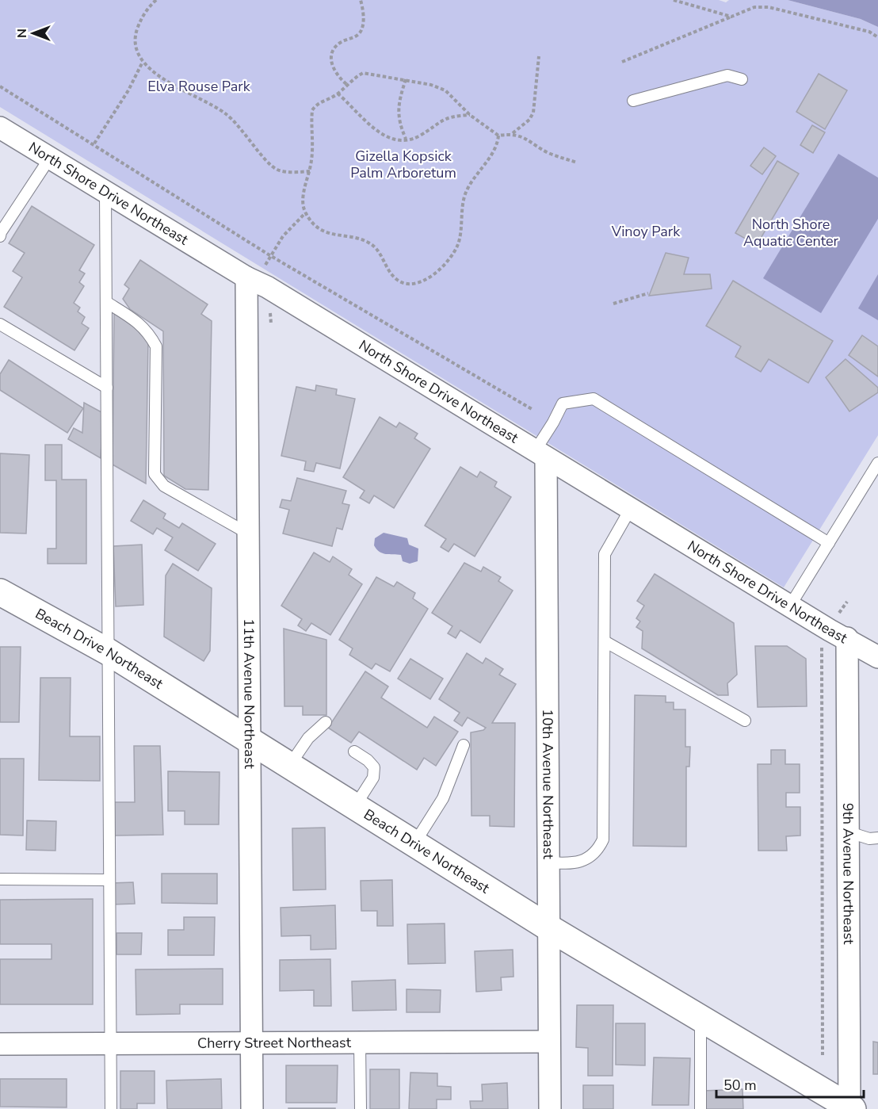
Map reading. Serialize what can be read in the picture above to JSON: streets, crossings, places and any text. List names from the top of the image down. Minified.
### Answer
{"streets":{"street":["North Shore Drive Northeast","Beach Drive Northeast","11th Avenue Northeast","10th Avenue Northeast","9th Avenue Northeast","Cherry Street Northeast"]},"crossings":[["North Shore Drive Northeast","11th Avenue Northeast"],["North Shore Drive Northeast","10th Avenue Northeast"],["North Shore Drive Northeast","9th Avenue Northeast"],["Beach Drive Northeast","11th Avenue Northeast"],["Beach Drive Northeast","10th Avenue Northeast"],["Beach Drive Northeast","9th Avenue Northeast"],["11th Avenue Northeast","Cherry Street Northeast"],["10th Avenue Northeast","Cherry Street Northeast"]],"parks":["Elva Rouse Park","Gizella Kopsick Palm Arboretum","North Shore Aquatic Center","Vinoy Park"],"scale_bar":"50 m","north":"left"}
